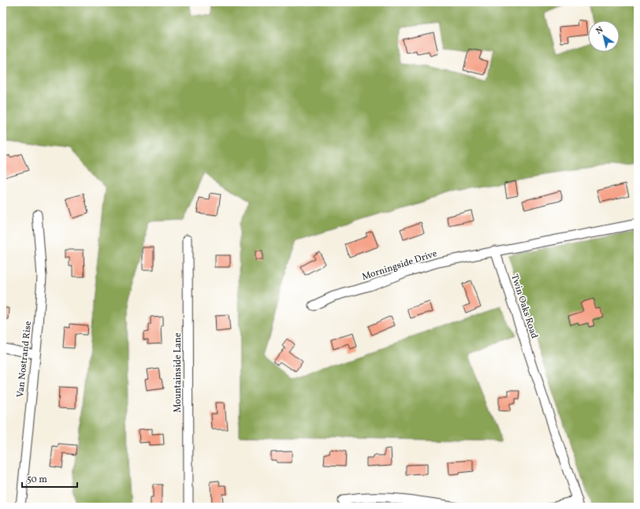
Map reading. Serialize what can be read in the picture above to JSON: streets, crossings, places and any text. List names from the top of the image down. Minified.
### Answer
{"streets":{"street":["Morningside Drive","Twin Oaks Road","Van Nostrand Rise","Mountainside Lane"]},"crossings":[["Morningside Drive","Twin Oaks Road"]],"scale_bar":"50 m","north":"top left"}
